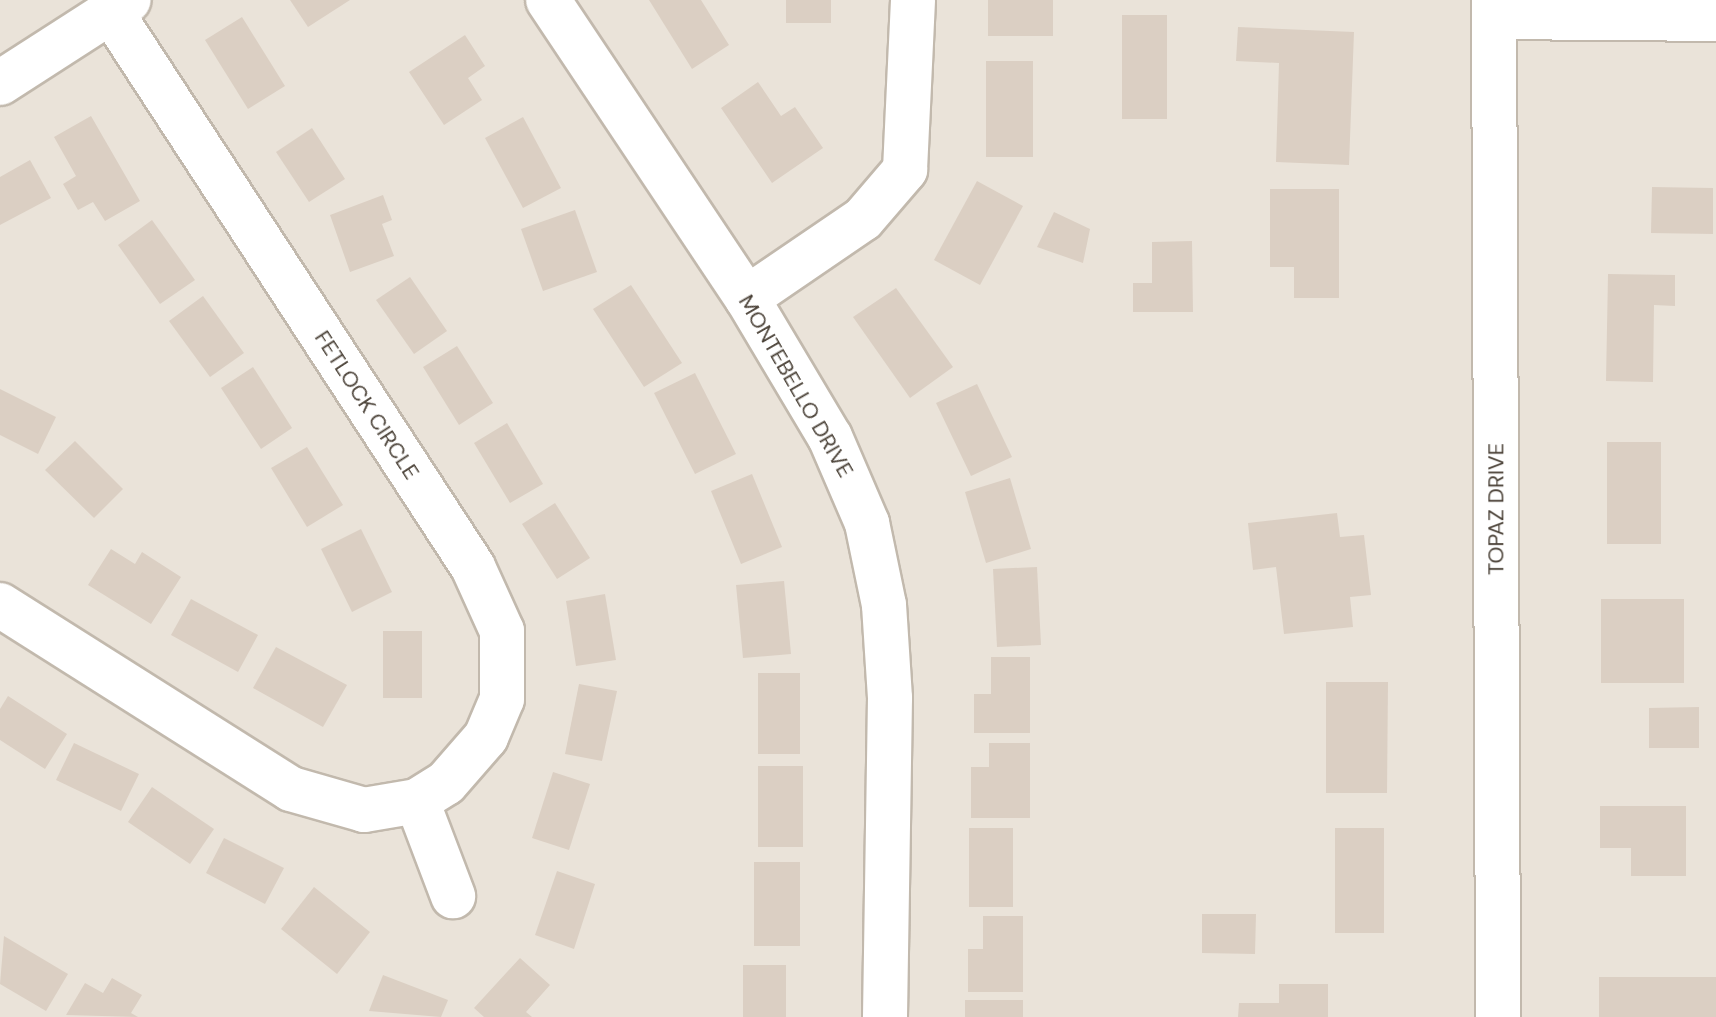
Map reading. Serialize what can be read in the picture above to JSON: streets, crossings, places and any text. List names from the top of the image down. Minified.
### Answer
{"streets":{"street":["MONTEBELLO DRIVE","FETLOCK CIRCLE","TOPAZ DRIVE"]}}
